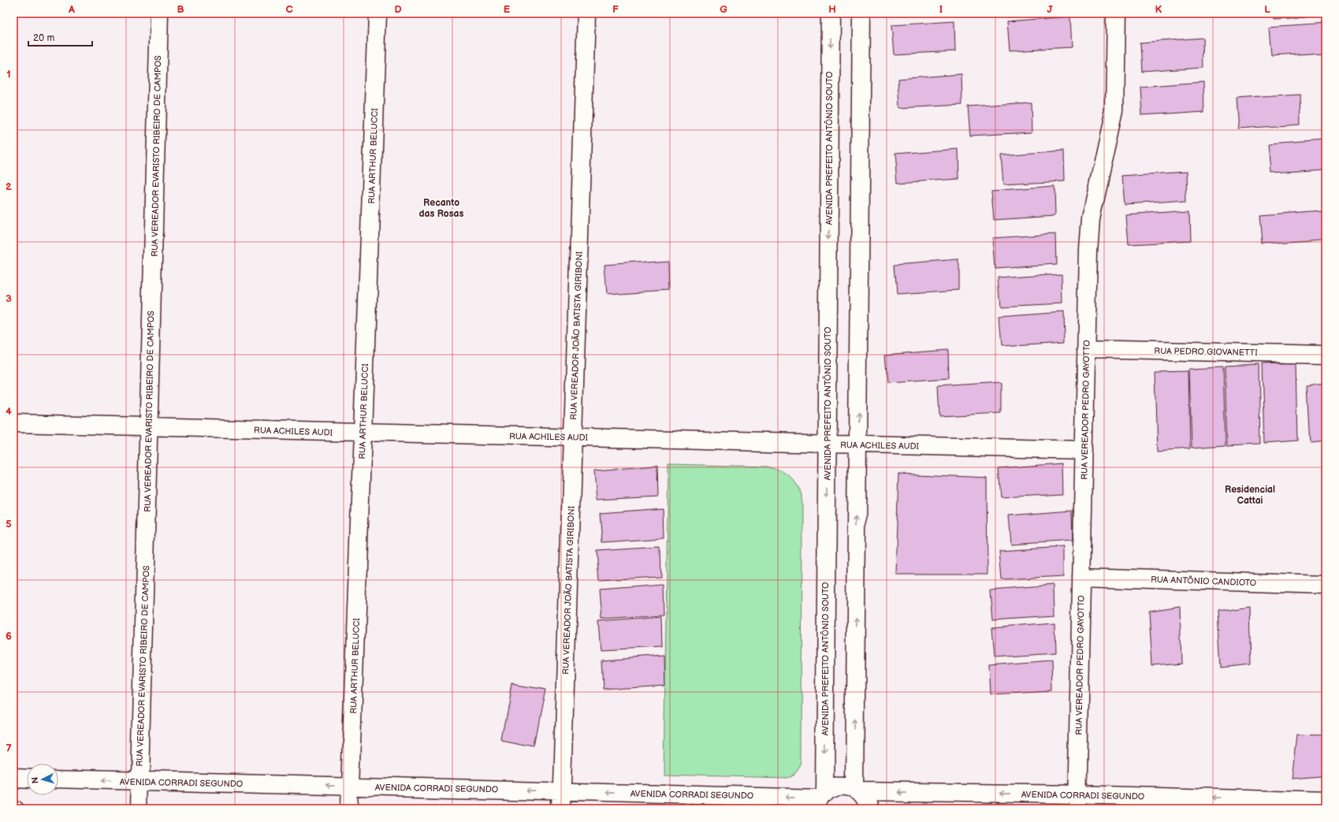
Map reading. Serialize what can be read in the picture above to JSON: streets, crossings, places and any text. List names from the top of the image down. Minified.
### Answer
{"streets":{"street":["AVENIDA PREFEITO ANTÔNIO SOUTO","RUA VEREADOR EVARISTO RIBEIRO DE CAMPOS","RUA ARTHUR BELUCCI","RUA VEREADOR JOÃO BATISTA GIRIBONI","RUA PEDRO GIOVANETTI","RUA VEREADOR PEDRO GAYOTTO","RUA ACHILES AUDI","RUA ANTÔNIO CANDIOTO","AVENIDA CORRADI SEGUNDO"]},"crossings":[["AVENIDA PREFEITO ANTÔNIO SOUTO","RUA ACHILES AUDI"],["AVENIDA PREFEITO ANTÔNIO SOUTO","AVENIDA CORRADI SEGUNDO"],["RUA VEREADOR EVARISTO RIBEIRO DE CAMPOS","RUA ACHILES AUDI"],["RUA VEREADOR EVARISTO RIBEIRO DE CAMPOS","AVENIDA CORRADI SEGUNDO"],["RUA ARTHUR BELUCCI","RUA ACHILES AUDI"],["RUA ARTHUR BELUCCI","AVENIDA CORRADI SEGUNDO"],["RUA VEREADOR JOÃO BATISTA GIRIBONI","RUA ACHILES AUDI"],["RUA VEREADOR JOÃO BATISTA GIRIBONI","AVENIDA CORRADI SEGUNDO"],["RUA PEDRO GIOVANETTI","RUA VEREADOR PEDRO GAYOTTO"],["RUA VEREADOR PEDRO GAYOTTO","RUA ACHILES AUDI"],["RUA VEREADOR PEDRO GAYOTTO","RUA ANTÔNIO CANDIOTO"],["RUA VEREADOR PEDRO GAYOTTO","AVENIDA CORRADI SEGUNDO"]],"one_way":["AVENIDA CORRADI SEGUNDO"],"districts":["Recanto das Rosas","Residencial Cattai"],"scale_bar":"20 m","north":"left","grid":{"columns":["A","B","C","D","E","F","G","H","I","J","K","L"],"rows":["1","2","3","4","5","6","7"]}}
